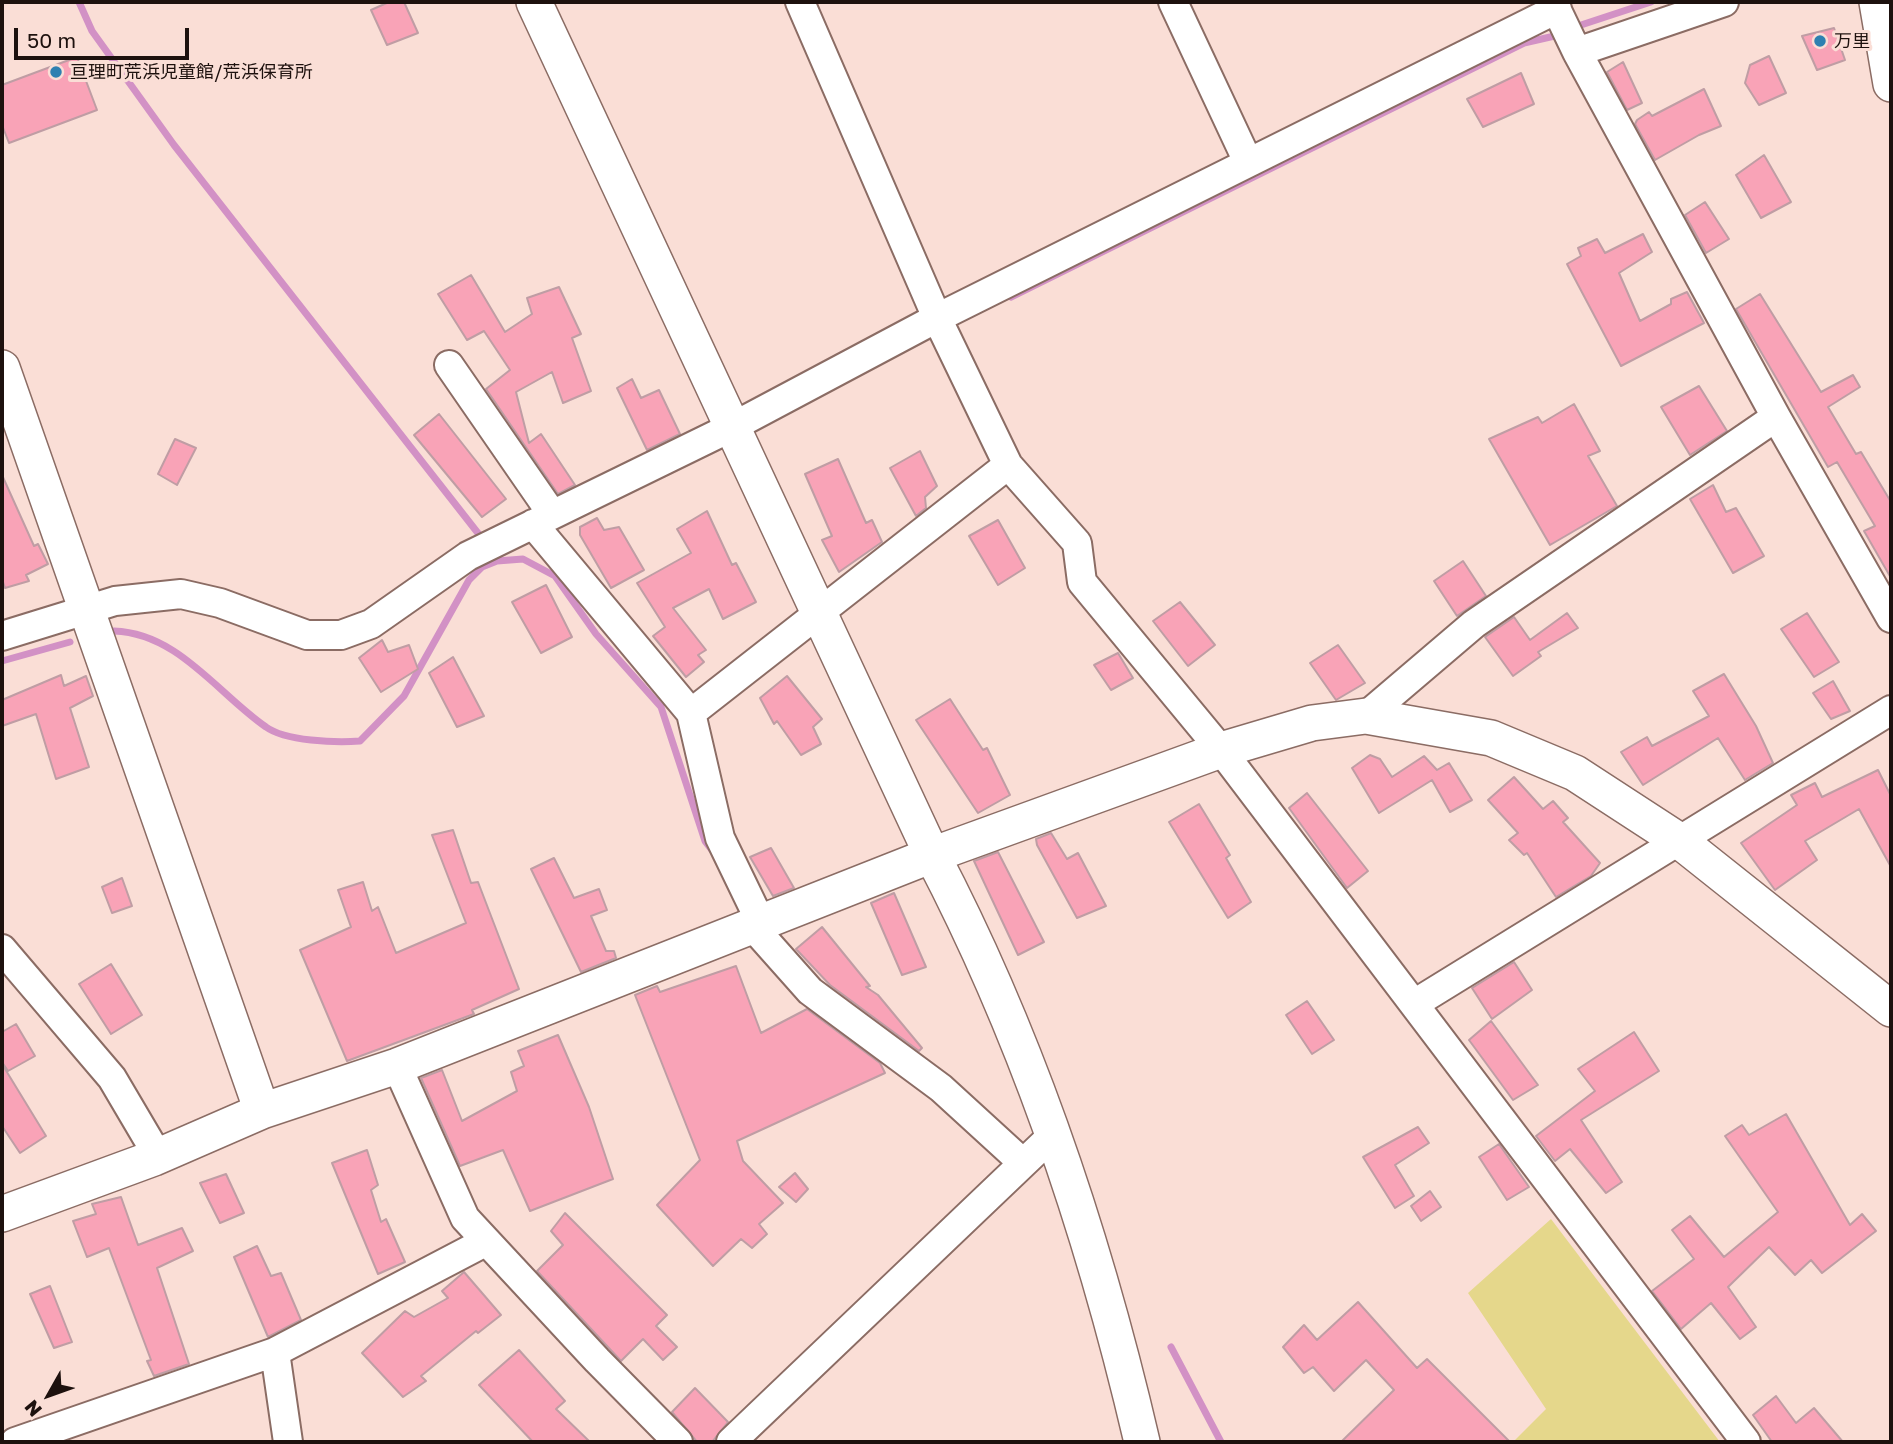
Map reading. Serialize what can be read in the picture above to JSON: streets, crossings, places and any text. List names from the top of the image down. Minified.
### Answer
{"places":["万里","亘理町荒浜児童館/荒浜保育所"],"scale_bar":"50 m","north":"bottom left"}
